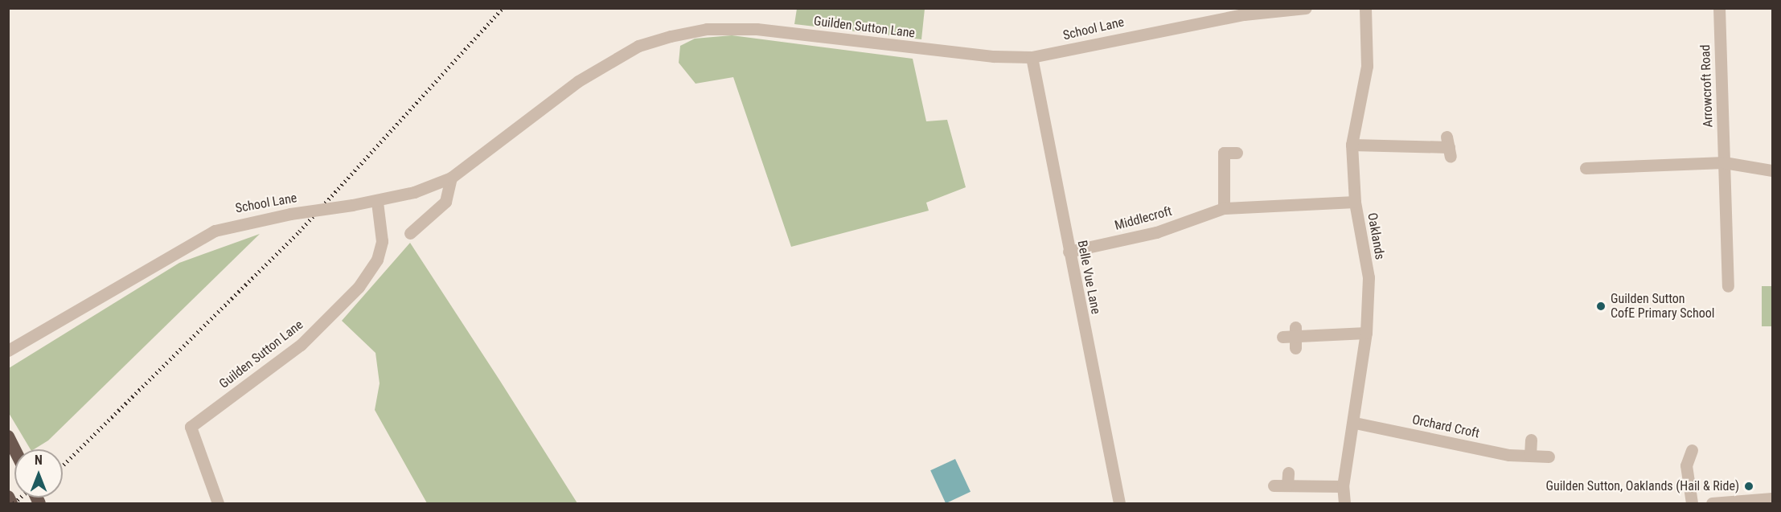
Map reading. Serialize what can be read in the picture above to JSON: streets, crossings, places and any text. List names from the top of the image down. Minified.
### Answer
{"streets":{"street":["Guilden Sutton Lane","School Lane","Arrowcroft Road","Middlecroft","Oaklands","Belle Vue Lane","Orchard Croft"]},"crossings":[["Guilden Sutton Lane","School Lane"],["Guilden Sutton Lane","Belle Vue Lane"],["School Lane","Belle Vue Lane"],["Middlecroft","Oaklands"],["Middlecroft","Belle Vue Lane"],["Oaklands","Orchard Croft"]],"places":["Guilden Sutton CofE Primary School","Guilden Sutton, Oaklands (Hail & Ride)"],"north":"top"}
